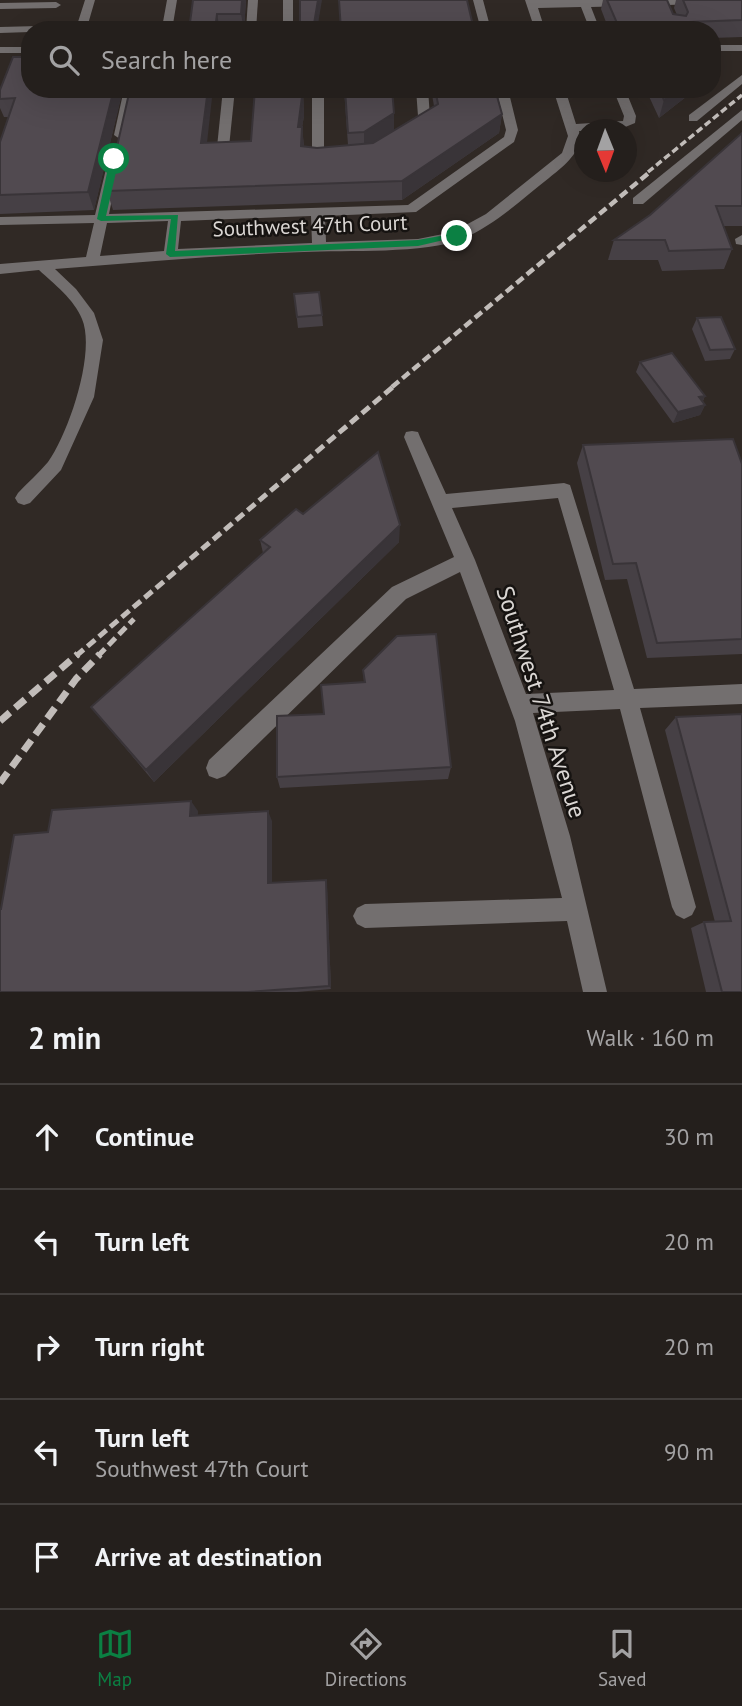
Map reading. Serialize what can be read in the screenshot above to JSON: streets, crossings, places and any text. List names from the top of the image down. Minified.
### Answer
{"streets":{"street":["Southwest 47th Court","Southwest 74th Avenue"]},"north":"bottom","page":{"search":"Search here","heading":["2 min","Walk · 160 m"],"list":[["Continue","30 m"],["Turn left","20 m"],["Turn right","20 m"],["Turn left","Southwest 47th Court","90 m"],"Arrive at destination"],"nav":["Map","Directions","Saved"]}}
